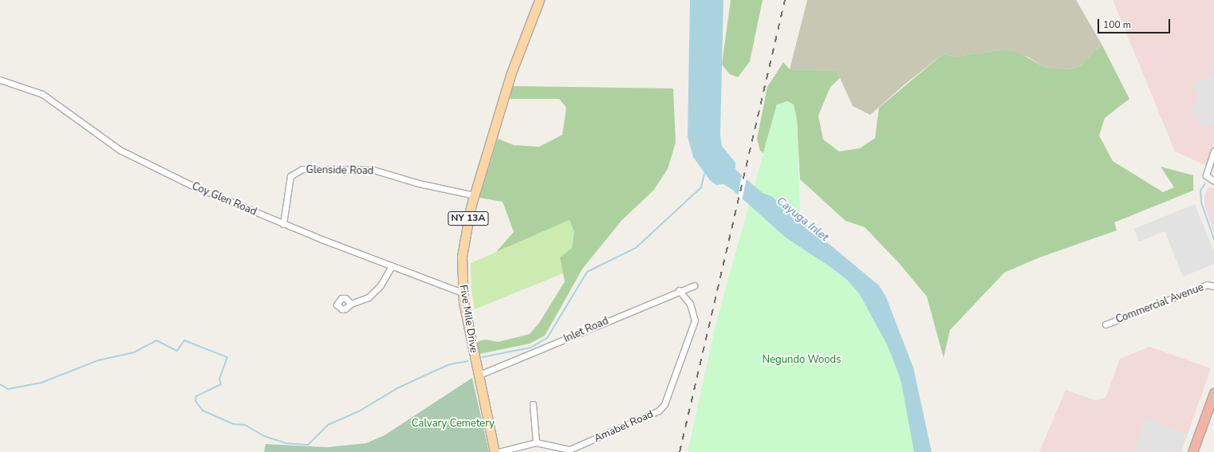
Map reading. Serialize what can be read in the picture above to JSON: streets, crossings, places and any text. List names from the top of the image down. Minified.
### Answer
{"streets":{"main road":["NY 13A","Five Mile Drive"],"street":["Glenside Road","Coy Glen Road","Commercial Avenue","Inlet Road","Amabel Road"]},"crossings":[["Glenside Road","Coy Glen Road"],["Glenside Road","Five Mile Drive"],["Coy Glen Road","Five Mile Drive"],["Five Mile Drive","Inlet Road"],["Inlet Road","Amabel Road"]],"water":["Cayuga Inlet"],"parks":["Negundo Woods","Calvary Cemetery"],"scale_bar":"100 m"}
